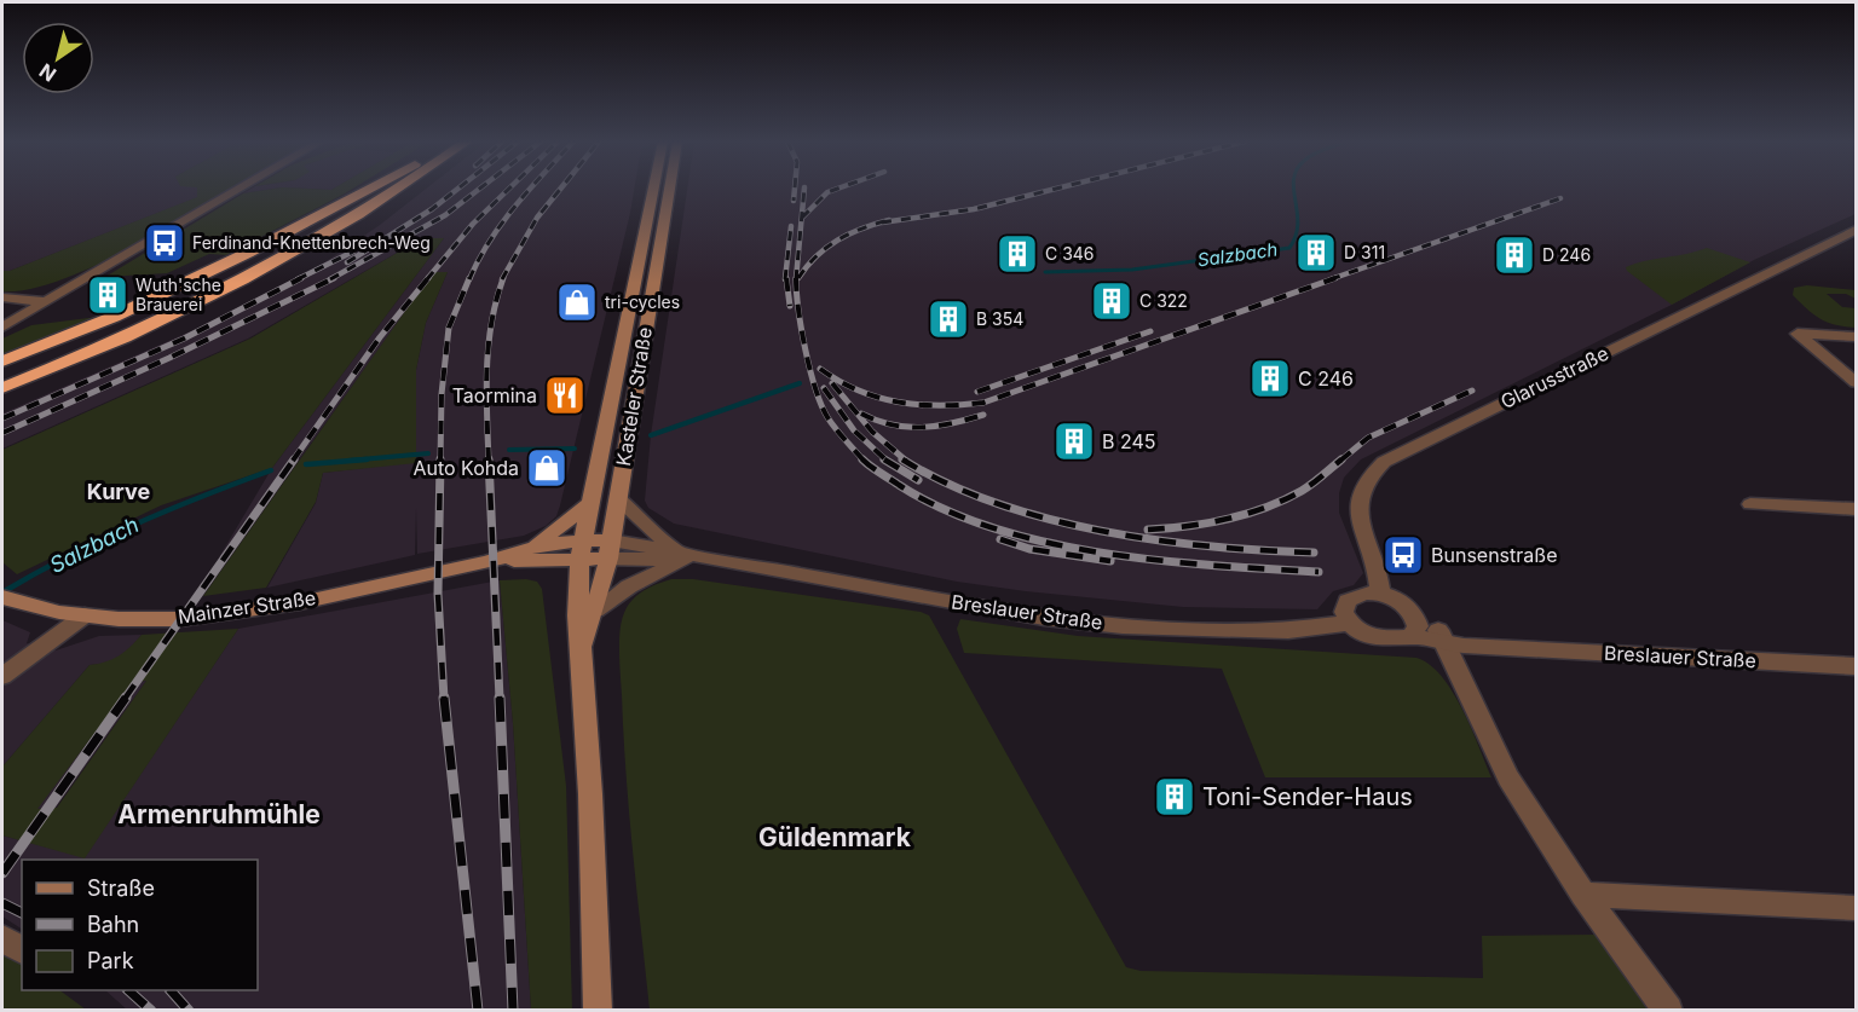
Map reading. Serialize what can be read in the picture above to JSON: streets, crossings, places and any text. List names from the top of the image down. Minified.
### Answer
{"streets":{"main road":["Kasteler Straße","Mainzer Straße"],"street":["Glarusstraße","Breslauer Straße"]},"crossings":[["Glarusstraße","Breslauer Straße"],["Kasteler Straße","Mainzer Straße"],["Kasteler Straße","Breslauer Straße"],["Mainzer Straße","Breslauer Straße"]],"districts":["Kurve","Armenruhmühle","Güldenmark"],"water":["Salzbach"],"places":{"bus stop":["Ferdinand-Knettenbrech-Weg","Bunsenstraße"],"building":["D 311","C 346","D 246","Wuth'sche Brauerei","C 322","B 354","C 246","B 245","Toni-Sender-Haus"],"shop":["tri-cycles","Auto Kohda"],"restaurant":["Taormina"]},"legend":["Straße","Bahn","Park"],"north":"bottom left"}
